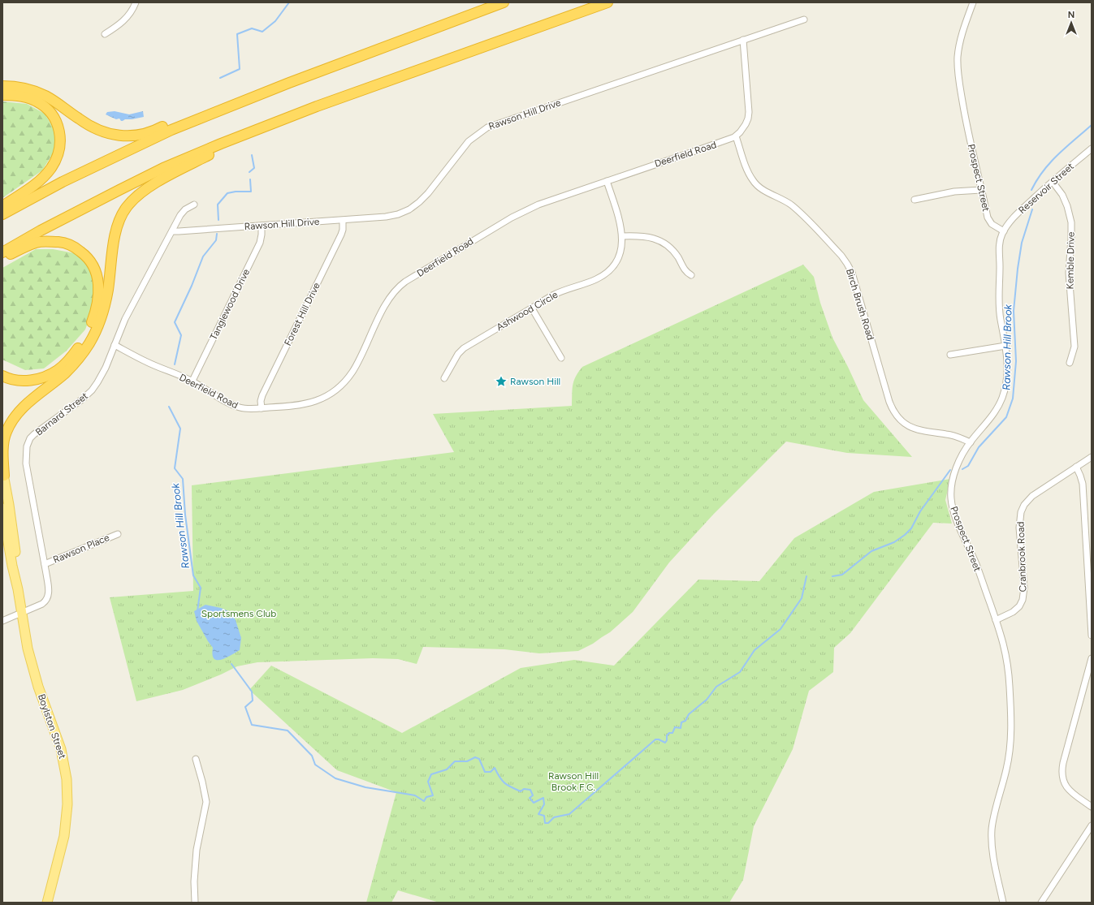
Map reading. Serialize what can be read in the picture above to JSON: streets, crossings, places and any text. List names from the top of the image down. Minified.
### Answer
{"streets":{"main road":["Boylston Street"],"street":["Rawson Hill Drive","Deerfield Road","Prospect Street","Reservoir Street","Kemble Drive","Tanglewood Drive","Birch Brush Road","Ashwood Circle","Forest Hill Drive","Barnard Street","Rawson Place","Cranbrook Road"]},"crossings":[["Rawson Hill Drive","Tanglewood Drive"],["Rawson Hill Drive","Forest Hill Drive"],["Rawson Hill Drive","Barnard Street"],["Deerfield Road","Tanglewood Drive"],["Deerfield Road","Birch Brush Road"],["Deerfield Road","Ashwood Circle"],["Deerfield Road","Forest Hill Drive"],["Deerfield Road","Barnard Street"],["Prospect Street","Reservoir Street"],["Prospect Street","Birch Brush Road"],["Prospect Street","Cranbrook Road"],["Reservoir Street","Kemble Drive"],["Barnard Street","Rawson Place"],["Barnard Street","Boylston Street"]],"water":["Rawson Hill Brook"],"parks":["Sportsmens Club","Rawson Hill Brook F.C."],"places":{"place":["Rawson Hill"]},"north":"top"}
